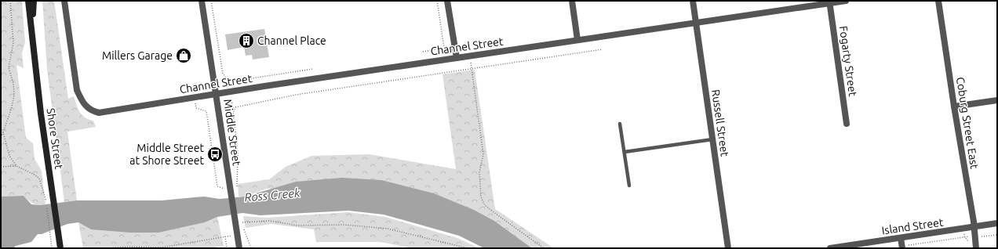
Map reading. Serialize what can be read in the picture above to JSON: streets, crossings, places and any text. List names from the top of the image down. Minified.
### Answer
{"streets":{"main road":["Shore Street"],"street":["Channel Street","Fogarty Street","Russell Street","Coburg Street East","Middle Street","Island Street"]},"crossings":[["Channel Street","Fogarty Street"],["Channel Street","Russell Street"],["Channel Street","Middle Street"],["Coburg Street East","Island Street"]],"water":["Ross Creek"],"places":{"building":["Channel Place"],"shop":["Millers Garage"],"bus stop":["Middle Street at Shore Street"]}}
